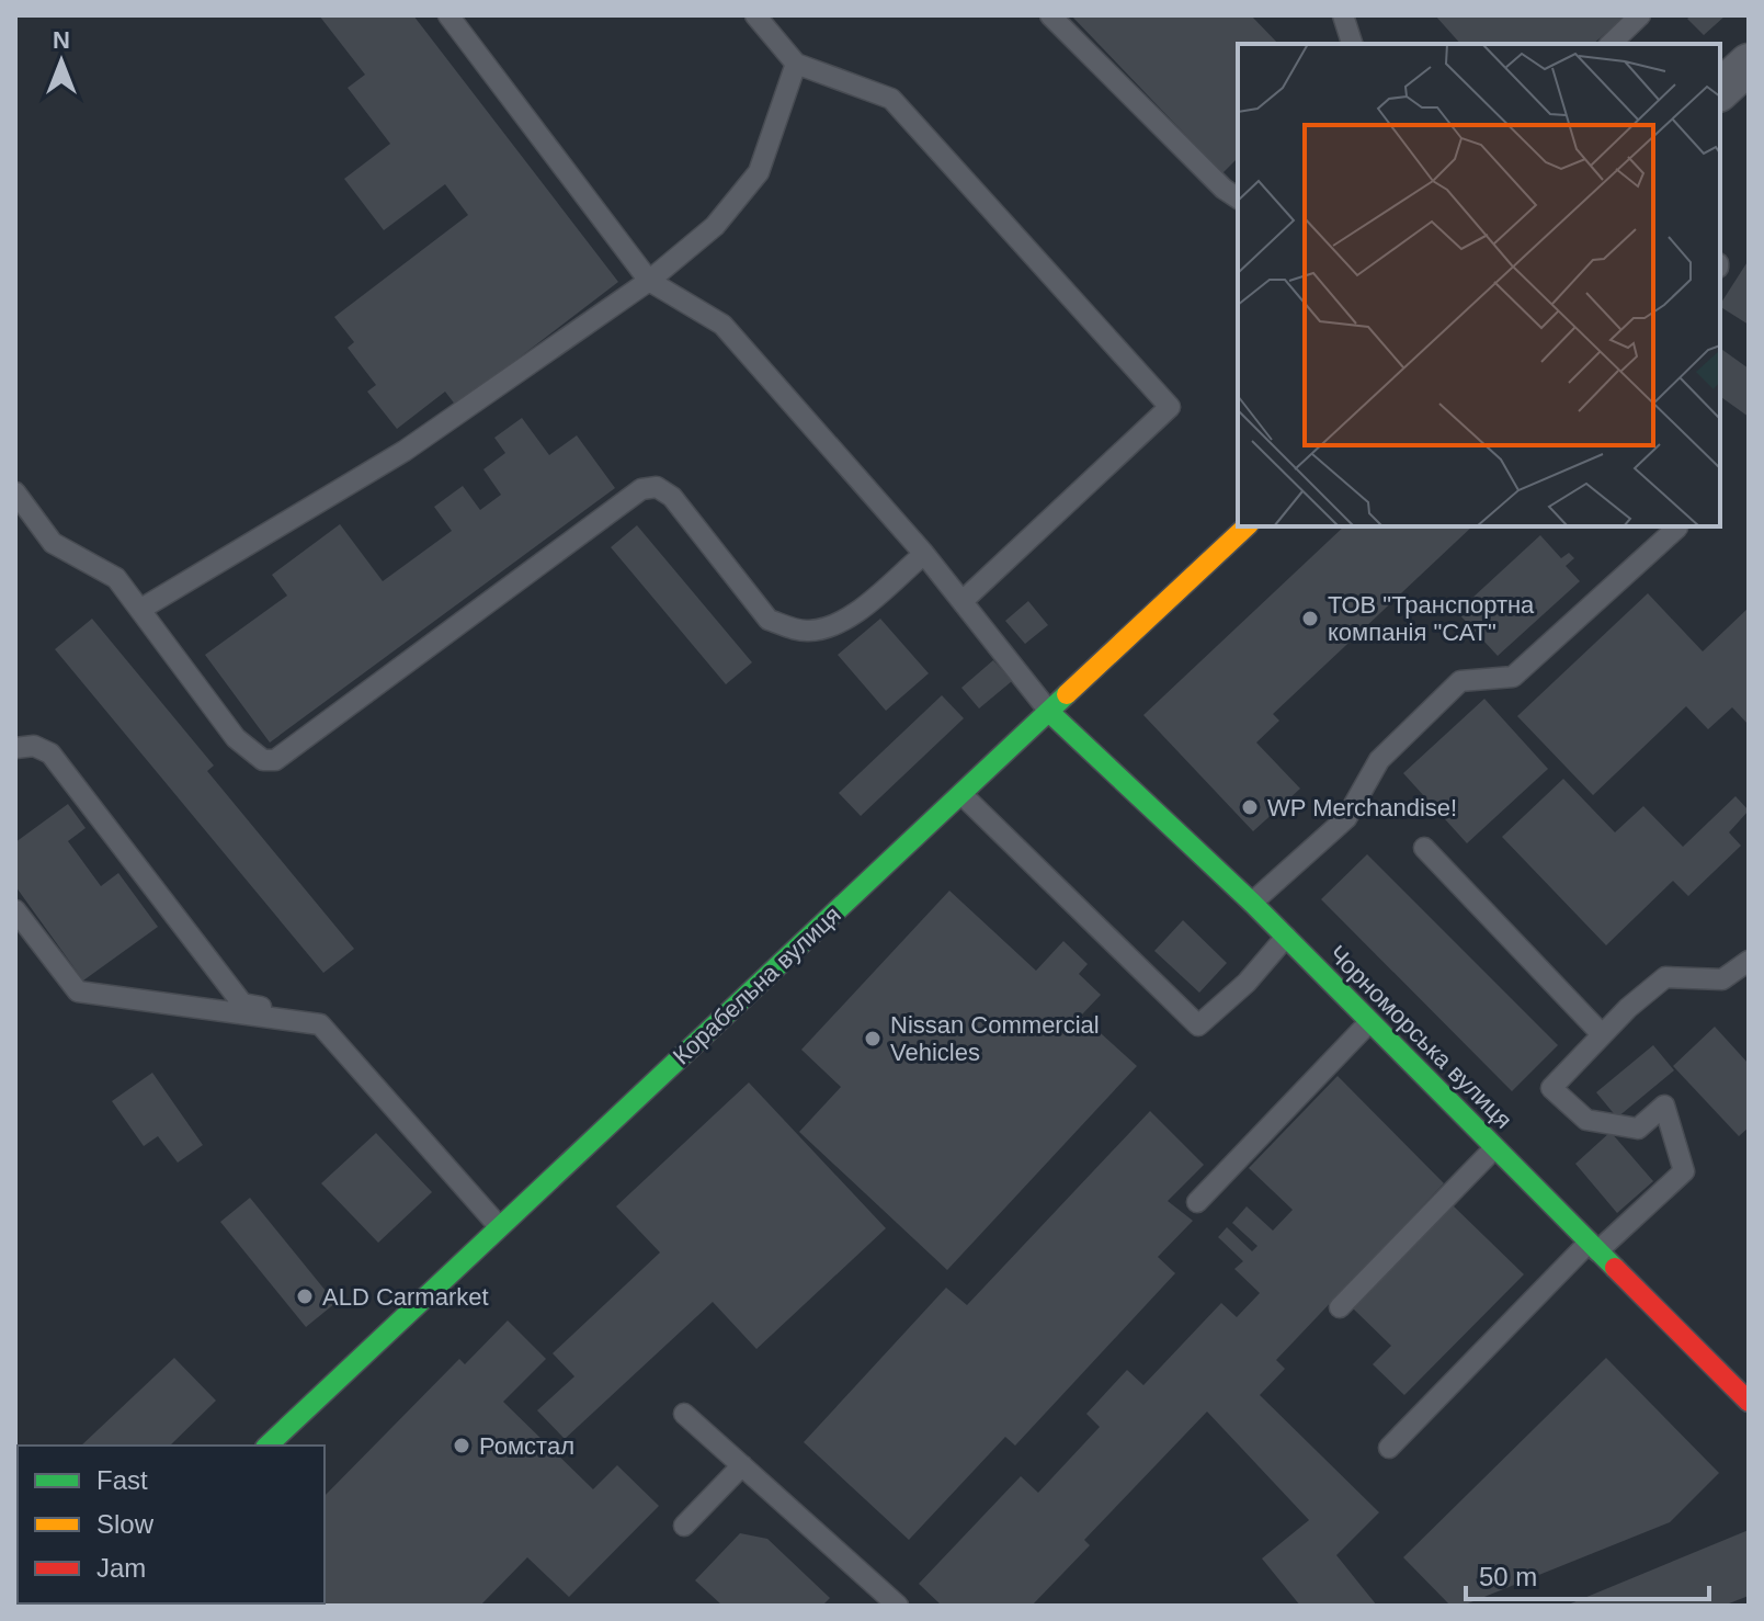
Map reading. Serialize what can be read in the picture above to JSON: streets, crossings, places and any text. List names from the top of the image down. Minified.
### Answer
{"streets":{"street":["Корабельна вулиця","Чорноморська вулиця"]},"crossings":[["Корабельна вулиця","Чорноморська вулиця"]],"places":["ТОВ \"Транспортна компанія \"САТ\"","WP Merchandise!","Nissan Commercial Vehicles","ALD Carmarket","Ромстал"],"legend":["Fast","Slow","Jam"],"scale_bar":"50 m","north":"top"}
